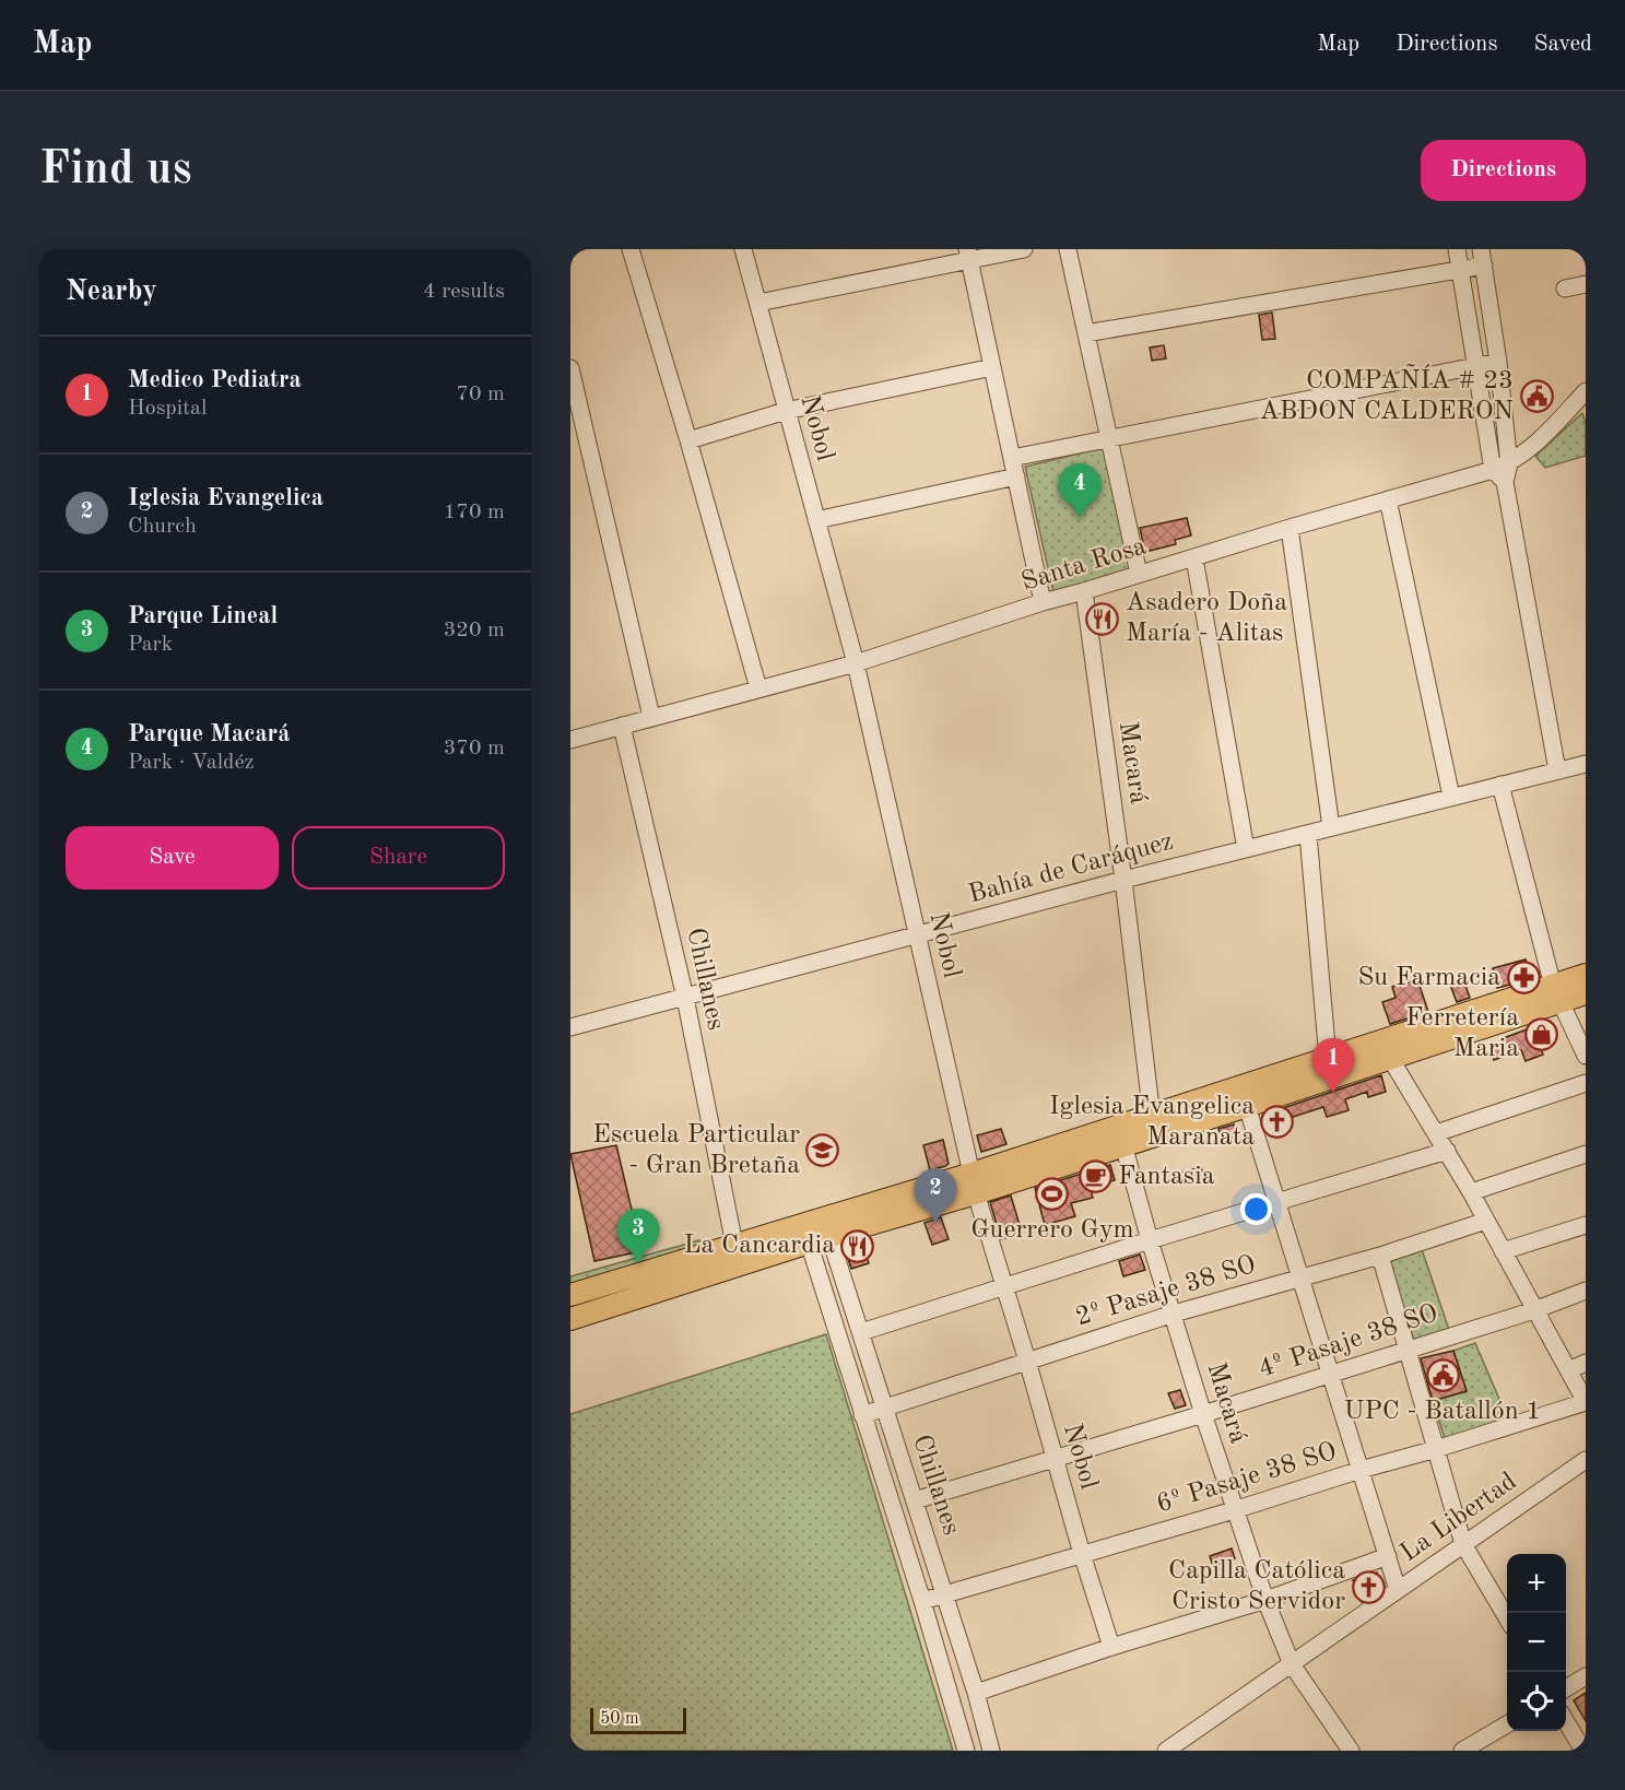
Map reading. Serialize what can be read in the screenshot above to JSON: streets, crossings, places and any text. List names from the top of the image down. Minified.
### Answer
{"streets":{"street":["Nobol","Santa Rosa","Macará","Bahía de Caráquez","Chillanes","2º Pasaje 38 SO","4º Pasaje 38 SO","6º Pasaje 38 SO","La Libertad"]},"crossings":[["Nobol","Santa Rosa"],["Nobol","Bahía de Caráquez"],["Nobol","2º Pasaje 38 SO"],["Nobol","4º Pasaje 38 SO"],["Nobol","6º Pasaje 38 SO"],["Santa Rosa","Macará"],["Santa Rosa","Chillanes"],["Macará","Bahía de Caráquez"],["Macará","2º Pasaje 38 SO"],["Macará","4º Pasaje 38 SO"],["Macará","6º Pasaje 38 SO"],["Macará","La Libertad"],["Bahía de Caráquez","Chillanes"],["Chillanes","2º Pasaje 38 SO"],["Chillanes","4º Pasaje 38 SO"],["Chillanes","6º Pasaje 38 SO"]],"places":{"public building":["COMPAÑÍA # 23 ABDON CALDERON","UPC - Batallón 1"],"restaurant":["Asadero Doña María - Alitas","La Cancardia"],"pharmacy":["Su Farmacia"],"shop":["Ferretería Maria"],"church":["Iglesia Evangelica Maranata","Capilla Católica Cristo Servidor"],"school or university":["Escuela Particular - Gran Bretaña"],"cafe":["Fantasia"],"sports":["Guerrero Gym"]},"scale_bar":"50 m","page":{"header":"Map","nav":["Map","Directions","Saved"],"buttons":["Directions",["Save","Share"]],"title":"Find us","heading":["Nearby","4 results"],"list":[{"mark":"1","name":"Medico Pediatra","note":"Hospital","value":"70 m"},{"mark":"2","name":"Iglesia Evangelica","note":"Church","value":"170 m"},{"mark":"3","name":"Parque Lineal","note":"Park","value":"320 m"},{"mark":"4","name":"Parque Macará","note":"Park · Valdéz","value":"370 m"}],"pins":["4","1","2","3"],"map_buttons":["+","−"],"scale":"50 m"}}
